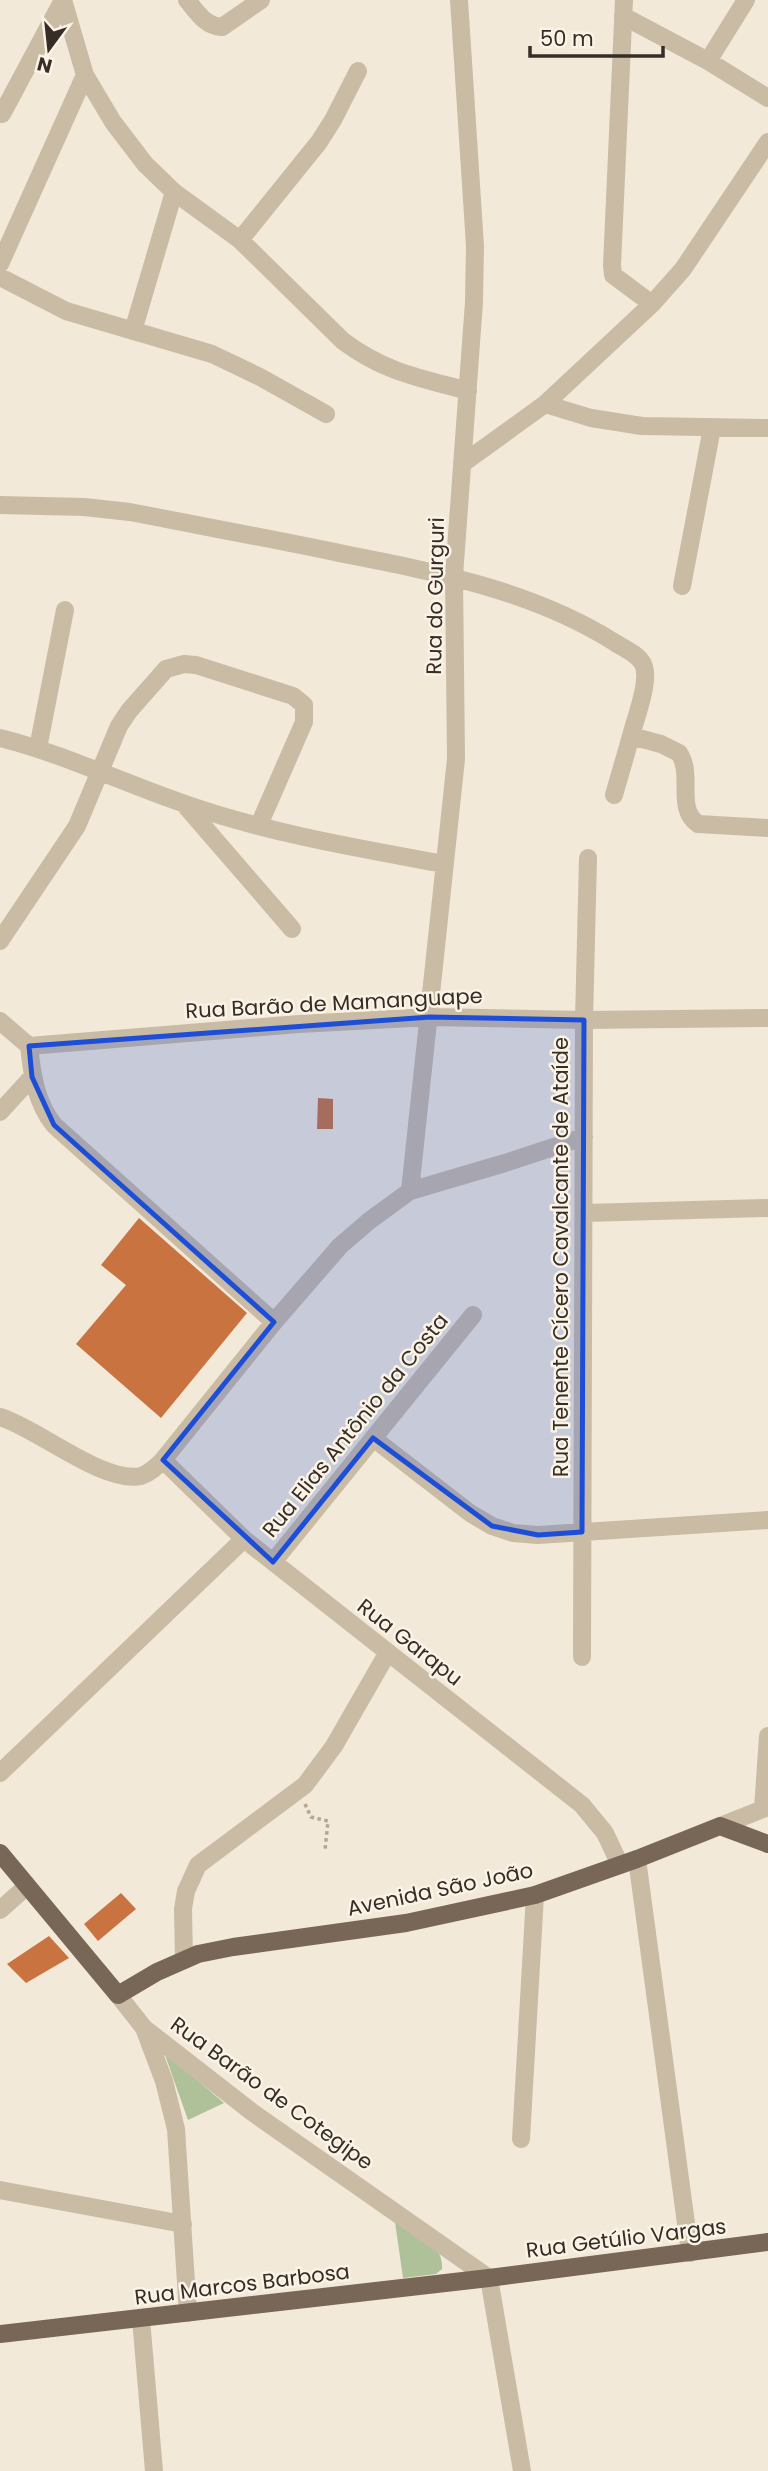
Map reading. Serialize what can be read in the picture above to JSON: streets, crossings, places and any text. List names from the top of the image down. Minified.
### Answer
{"streets":{"main road":["Avenida São João","Rua Barão de Cotegipe","Rua Getúlio Vargas","Rua Marcos Barbosa"],"street":["Rua do Gurguri","Rua Barão de Mamanguape","Rua Tenente Cícero Cavalcante de Ataíde","Rua Elias Antônio da Costa","Rua Garapu"]},"crossings":[["Rua do Gurguri","Rua Barão de Mamanguape"],["Rua Barão de Mamanguape","Rua Tenente Cícero Cavalcante de Ataíde"],["Rua Elias Antônio da Costa","Rua Garapu"],["Rua Garapu","Avenida São João"],["Rua Garapu","Rua Getúlio Vargas"],["Avenida São João","Rua Barão de Cotegipe"],["Rua Barão de Cotegipe","Rua Getúlio Vargas"],["Rua Barão de Cotegipe","Rua Marcos Barbosa"],["Rua Getúlio Vargas","Rua Marcos Barbosa"]],"scale_bar":"50 m","north":"bottom"}
